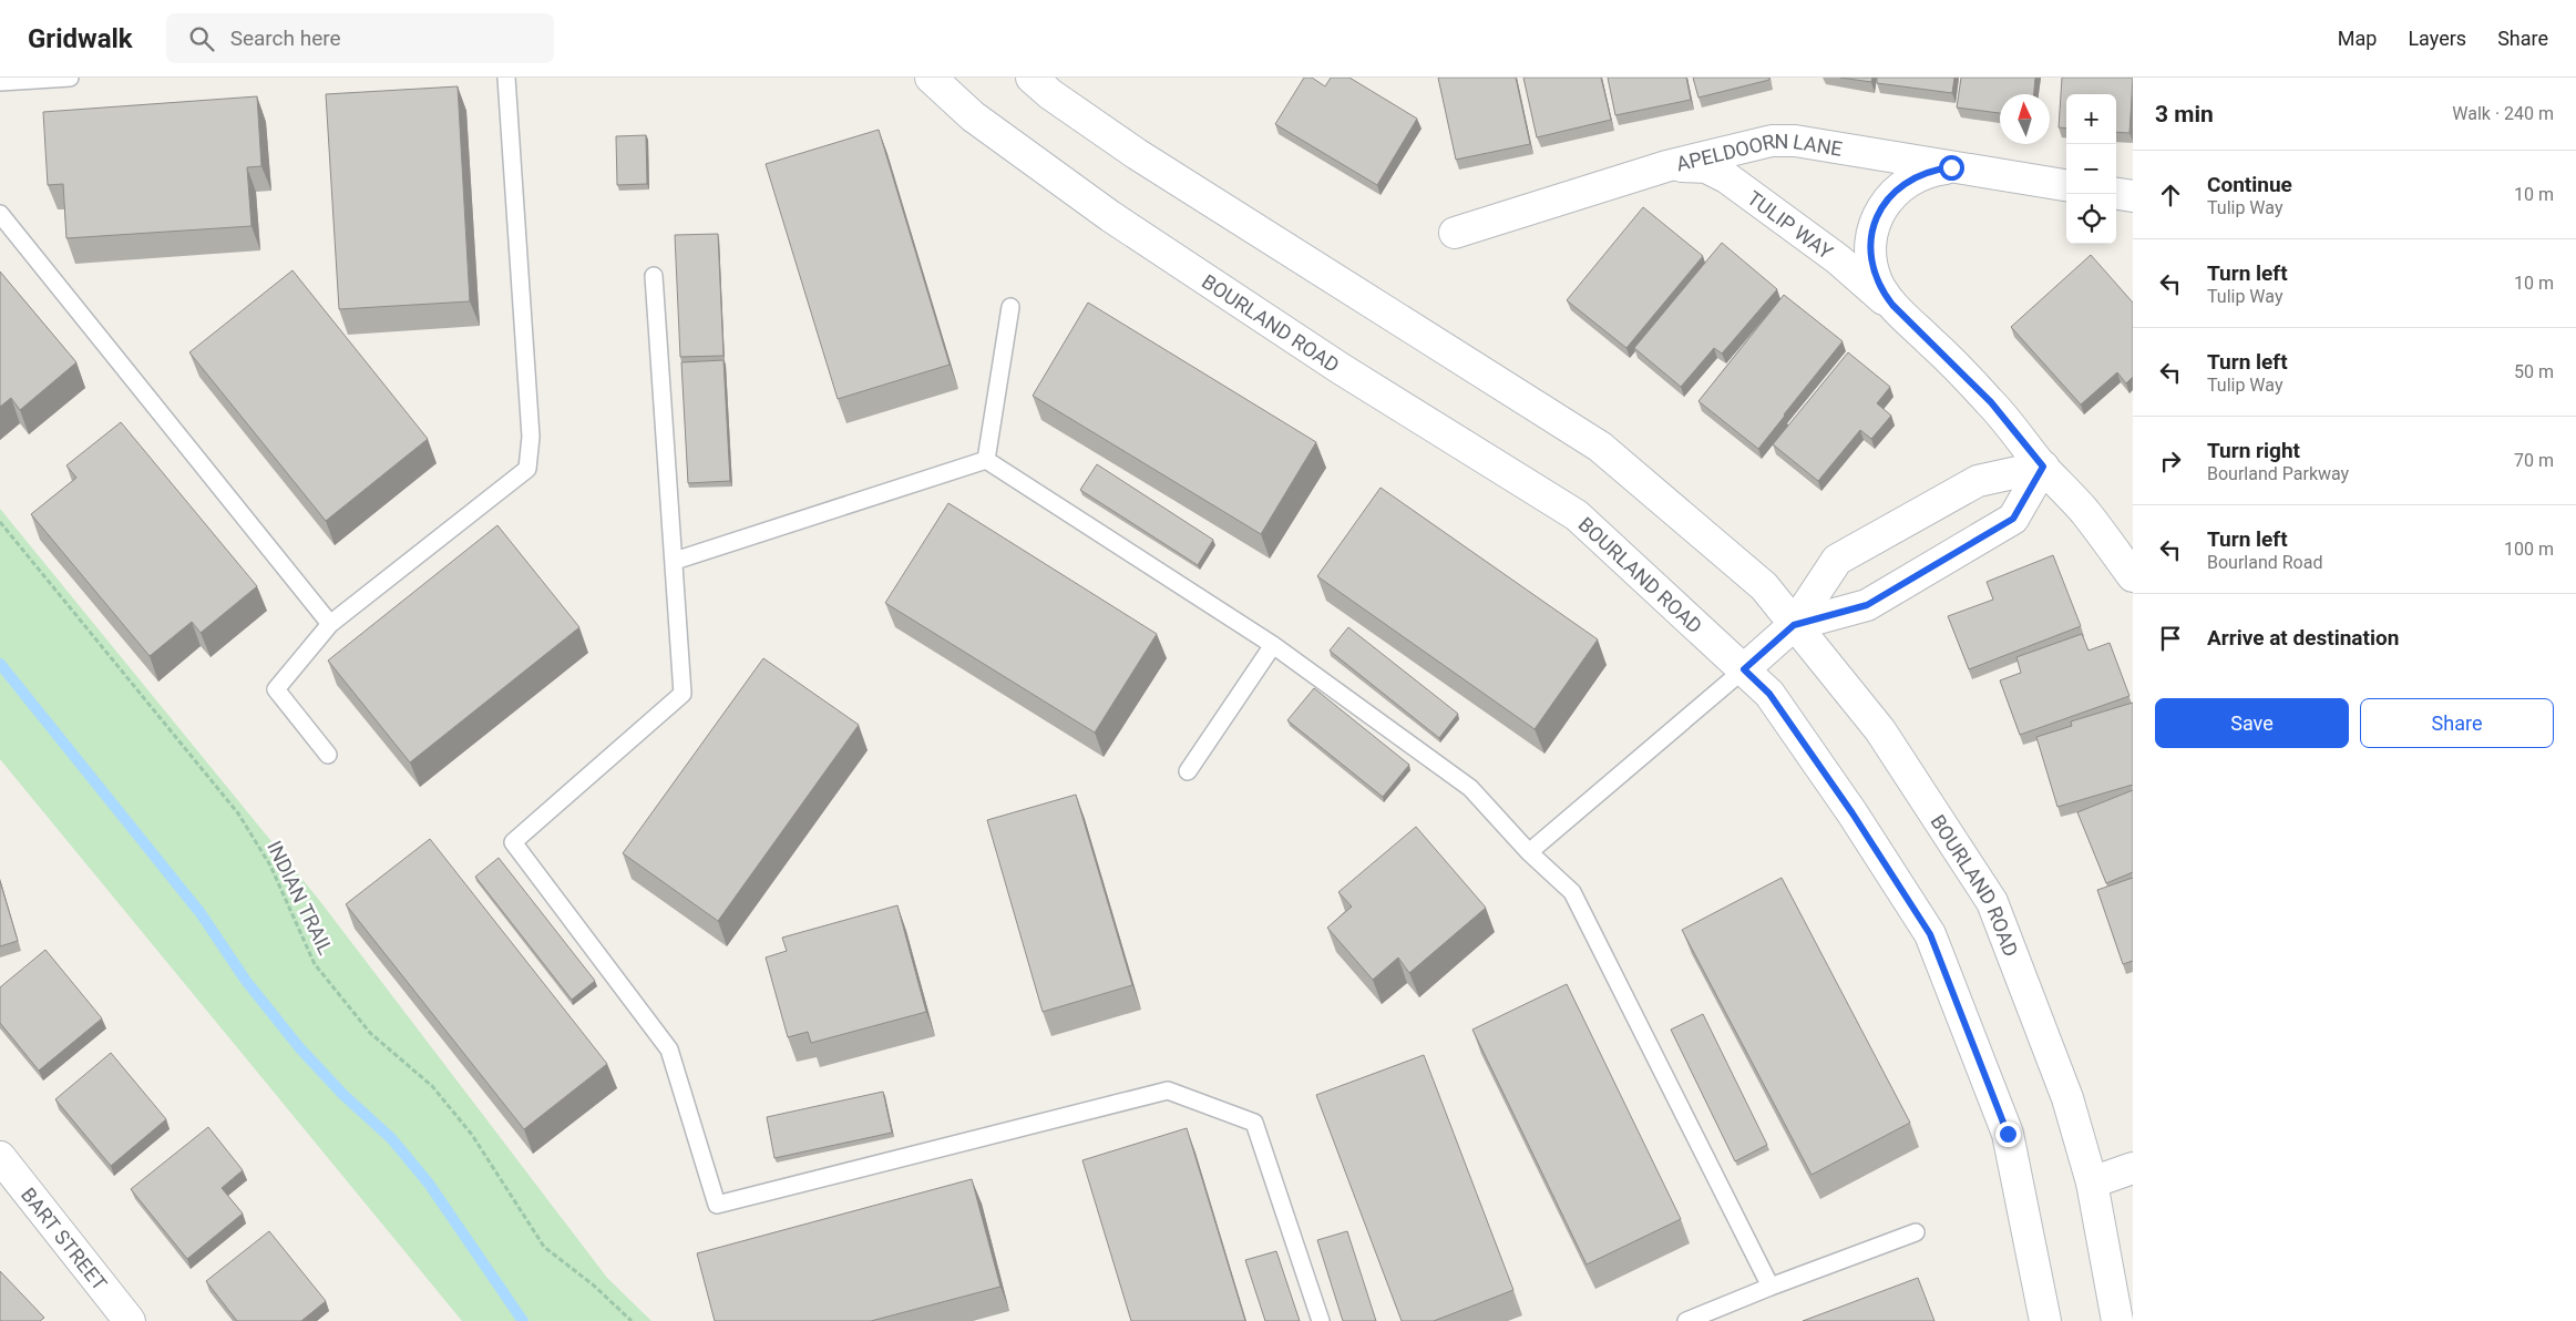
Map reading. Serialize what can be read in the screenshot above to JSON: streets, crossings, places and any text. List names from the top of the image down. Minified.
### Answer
{"streets":{"main road":["APELDOORN LANE","TULIP WAY","BOURLAND ROAD","BART STREET"],"path":["INDIAN TRAIL"]},"crossings":[["APELDOORN LANE","TULIP WAY"]],"north":"top","page":{"header":"Gridwalk","search":"Search here","nav":["Map","Layers","Share"],"heading":["3 min","Walk · 240 m"],"map_buttons":["+","−"],"list":[["Continue","Tulip Way","10 m"],["Turn left","Tulip Way","10 m"],["Turn left","Tulip Way","50 m"],["Turn right","Bourland Parkway","70 m"],["Turn left","Bourland Road","100 m"],"Arrive at destination"],"buttons":["Save","Share"]}}
